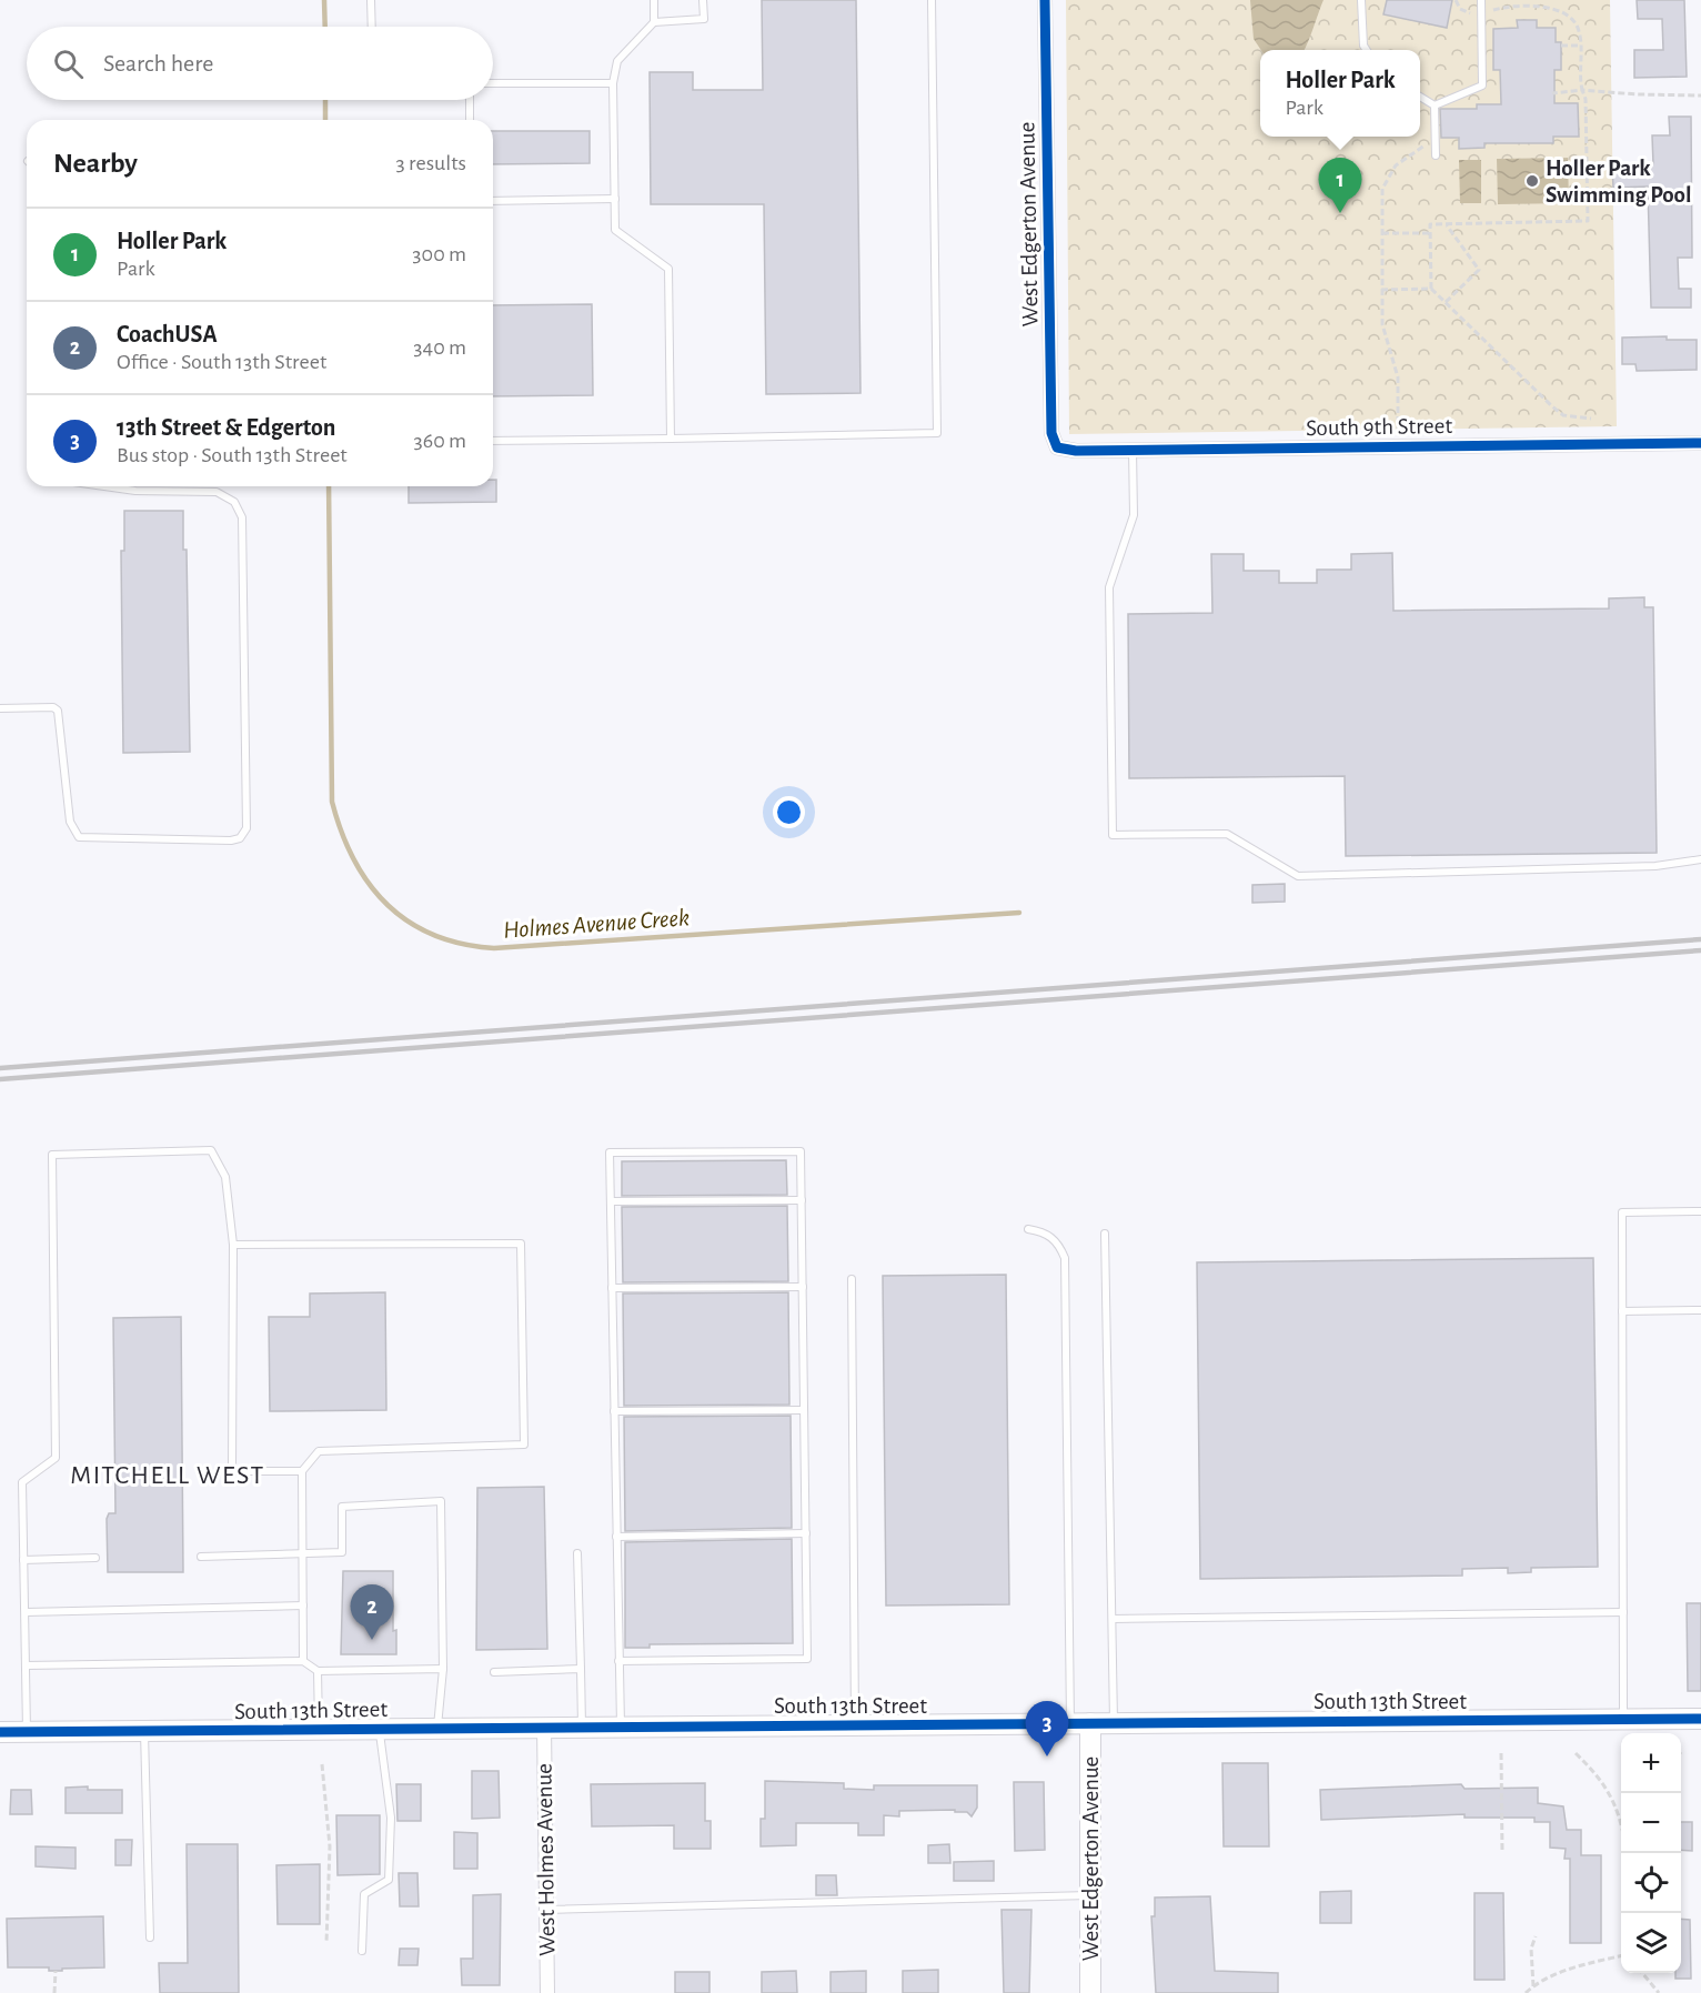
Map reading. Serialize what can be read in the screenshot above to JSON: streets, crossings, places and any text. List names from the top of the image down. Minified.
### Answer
{"streets":{"street":["West Edgerton Avenue","South 9th Street","South 13th Street","West Holmes Avenue"]},"crossings":[["West Edgerton Avenue","South 9th Street"],["West Edgerton Avenue","South 13th Street"],["South 13th Street","West Holmes Avenue"]],"districts":["MITCHELL WEST"],"water":["Holmes Avenue Creek"],"places":["Holler Park Swimming Pool"],"page":{"search":"Search here","popup":["Holler Park","Park"],"heading":["Nearby","3 results"],"pins":["1","2","3"],"list":[{"mark":"1","name":"Holler Park","note":"Park","value":"300 m"},{"mark":"2","name":"CoachUSA","note":"Office · South 13th Street","value":"340 m"},{"mark":"3","name":"13th Street & Edgerton","note":"Bus stop · South 13th Street","value":"360 m"}],"map_buttons":["+","−"]}}
